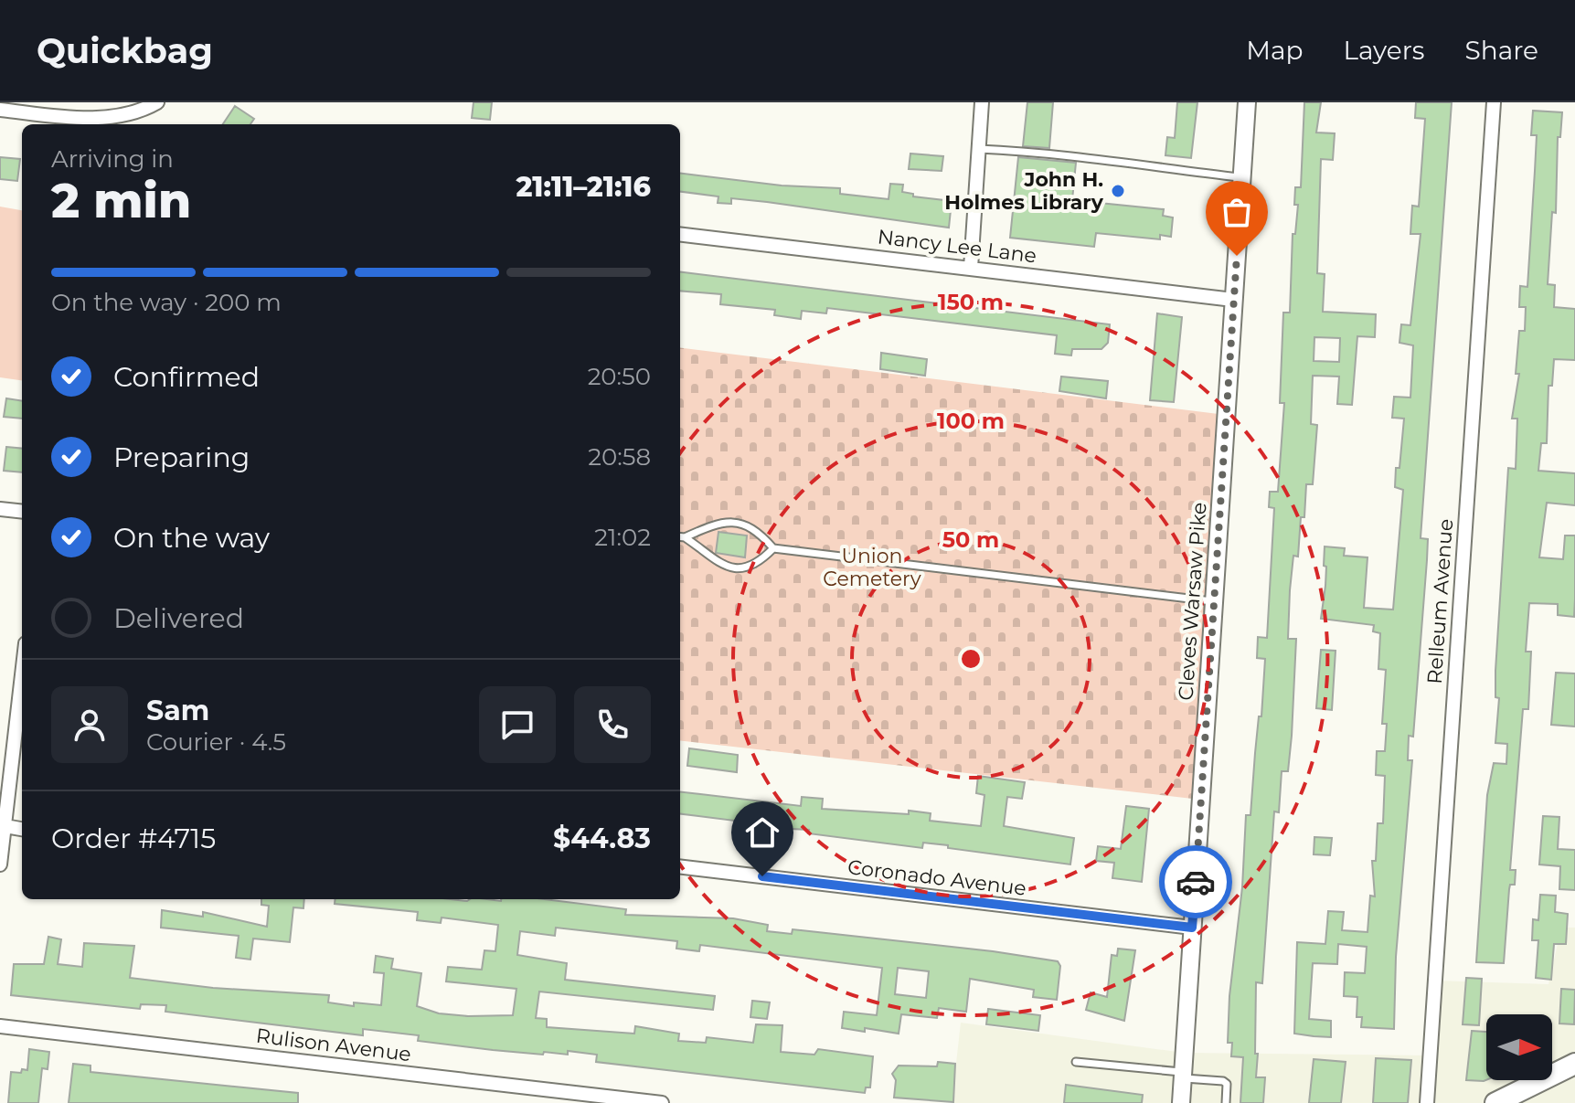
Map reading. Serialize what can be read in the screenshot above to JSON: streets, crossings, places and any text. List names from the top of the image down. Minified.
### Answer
{"streets":{"street":["Nancy Lee Lane","Cleves Warsaw Pike","Relleum Avenue","Coronado Avenue","Rulison Avenue"]},"crossings":[["Nancy Lee Lane","Cleves Warsaw Pike"],["Cleves Warsaw Pike","Coronado Avenue"]],"parks":["Union Cemetery"],"places":["John H. Holmes Library"],"north":"right","page":{"header":"Quickbag","nav":["Map","Layers","Share"],"heading":["2 min","Arriving in","21:11–21:16"],"panel":["Sam","Courier · 4.5","Order #4715","$44.83"],"bar":"On the way · 200 m","list":[["Confirmed","20:50"],["Preparing","20:58"],["On the way","21:02"],"Delivered"]},"rings":["150 m","100 m","50 m"]}
